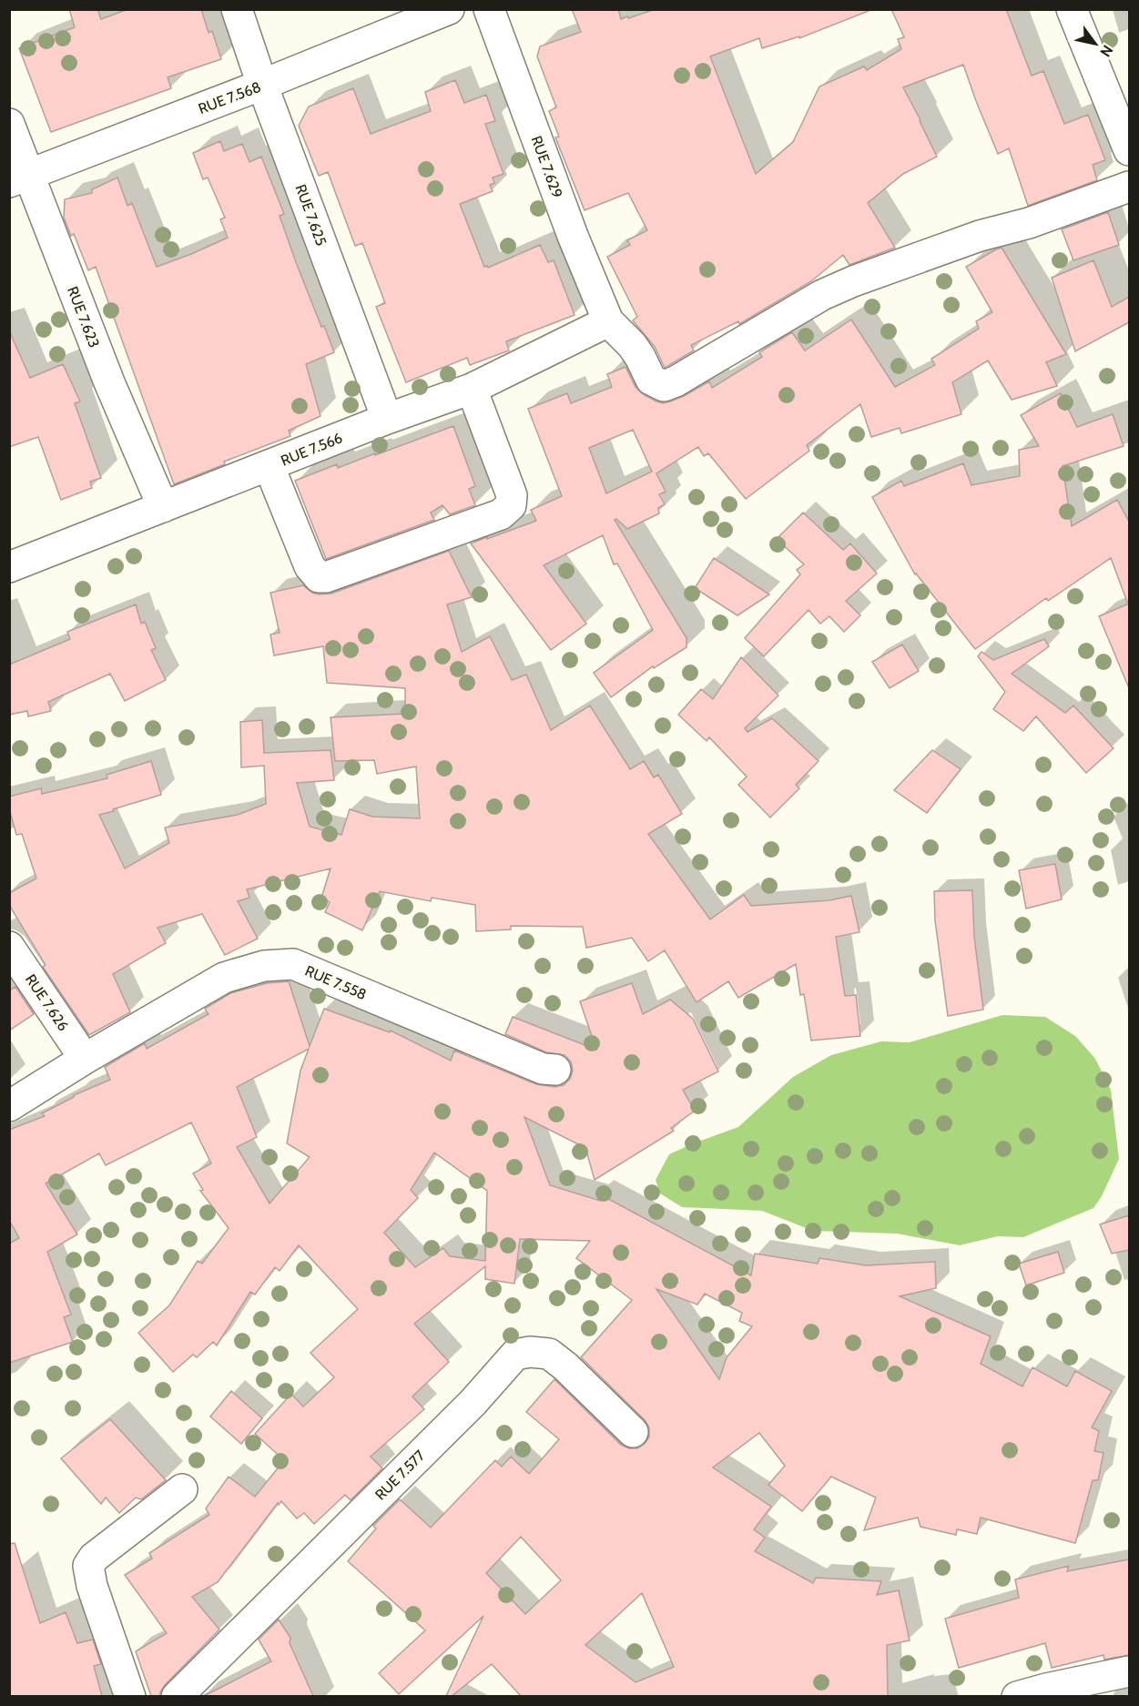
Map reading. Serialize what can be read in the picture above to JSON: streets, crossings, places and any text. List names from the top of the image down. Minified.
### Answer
{"streets":{"street":["RUE 7.568","RUE 7.629","RUE 7.625","RUE 7.623","RUE 7.566","RUE 7.558","RUE 7.626","RUE 7.577"]},"crossings":[["RUE 7.568","RUE 7.625"],["RUE 7.568","RUE 7.623"],["RUE 7.629","RUE 7.566"],["RUE 7.625","RUE 7.566"],["RUE 7.623","RUE 7.566"],["RUE 7.558","RUE 7.626"]],"north":"bottom right"}
